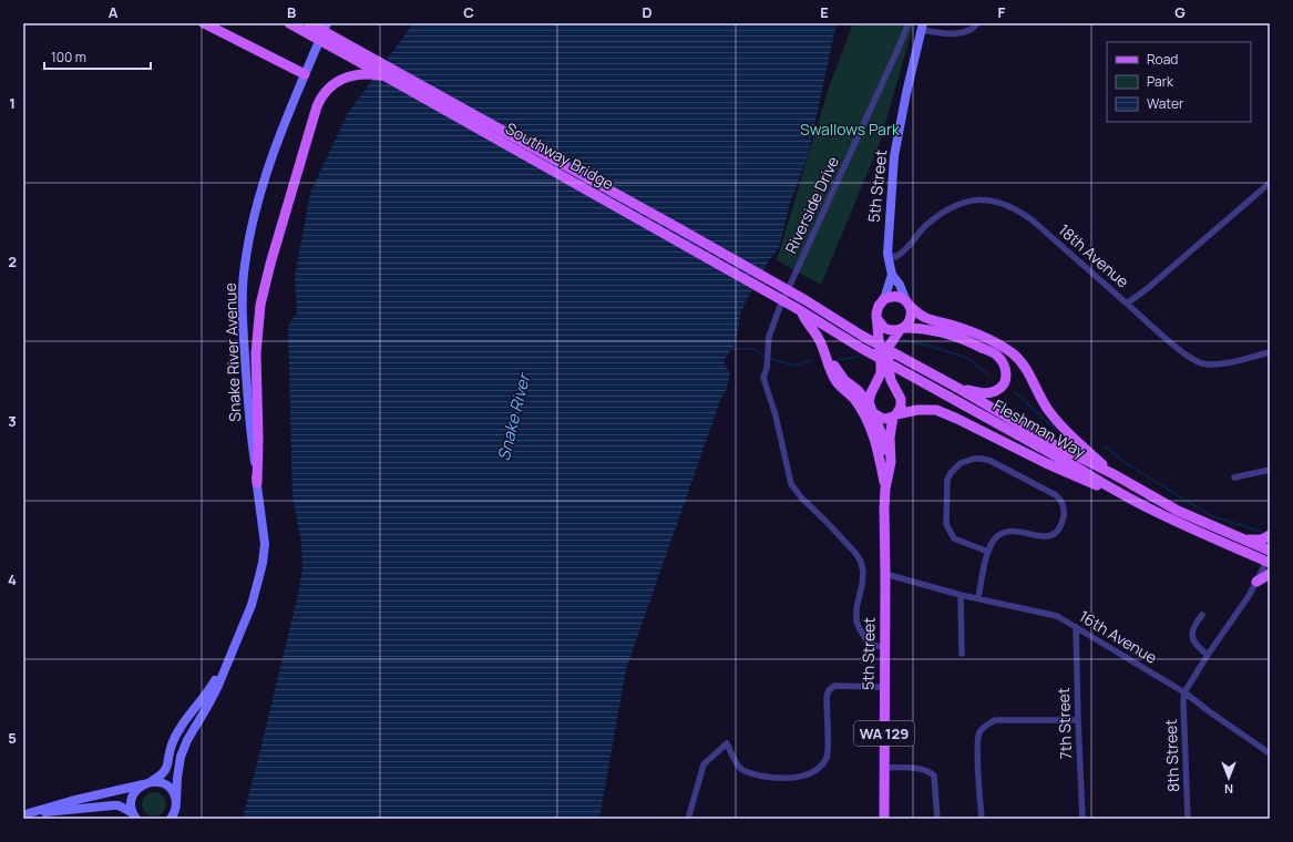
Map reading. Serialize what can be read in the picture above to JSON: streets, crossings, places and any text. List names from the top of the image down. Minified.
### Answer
{"streets":{"main road":["Southway Bridge","5th Street","Snake River Avenue","Fleshman Way","WA 129"],"street":["Riverside Drive","18th Avenue","16th Avenue","7th Street","8th Street"]},"crossings":[["Southway Bridge","Fleshman Way"],["5th Street","Riverside Drive"],["5th Street","18th Avenue"],["5th Street","16th Avenue"],["16th Avenue","7th Street"],["16th Avenue","8th Street"]],"water":["Snake River"],"parks":["Swallows Park"],"legend":["Road","Park","Water"],"scale_bar":"100 m","north":"bottom","grid":{"columns":["A","B","C","D","E","F","G"],"rows":["1","2","3","4","5"]}}
